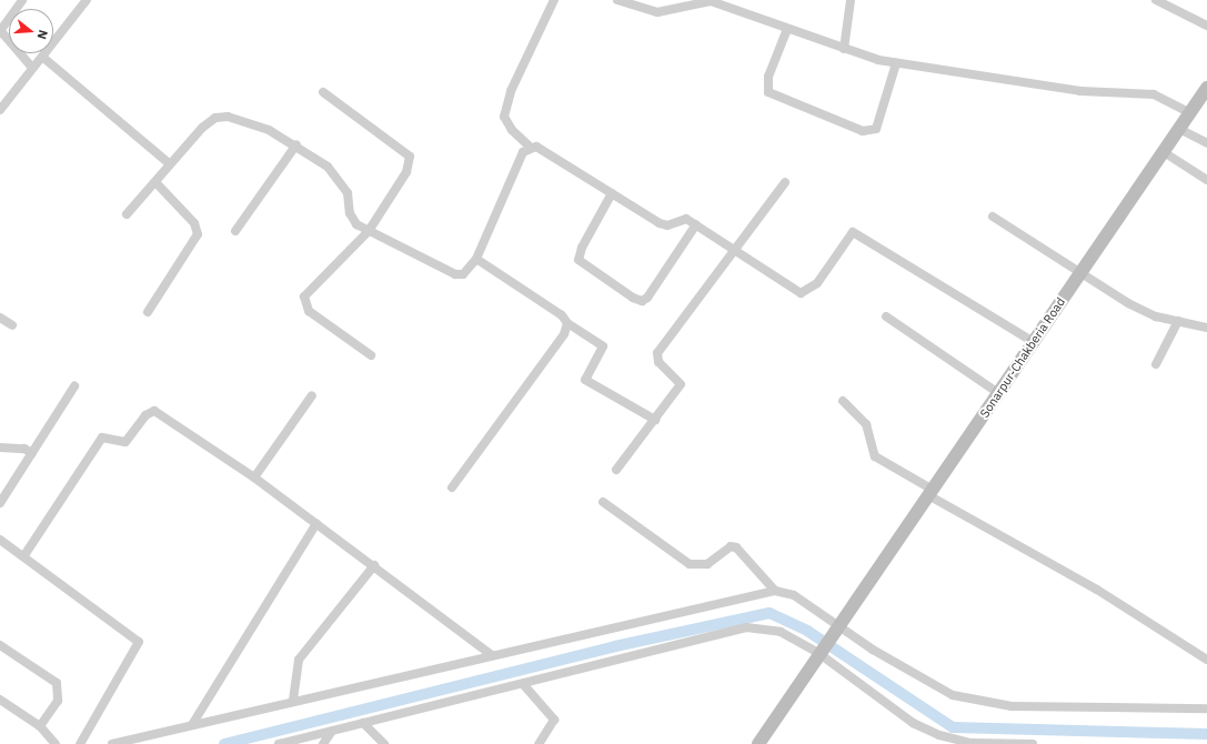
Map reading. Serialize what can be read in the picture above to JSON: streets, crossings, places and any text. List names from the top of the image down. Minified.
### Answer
{"streets":{"main road":["Sonarpur-Chakberia Road"]},"north":"right"}
